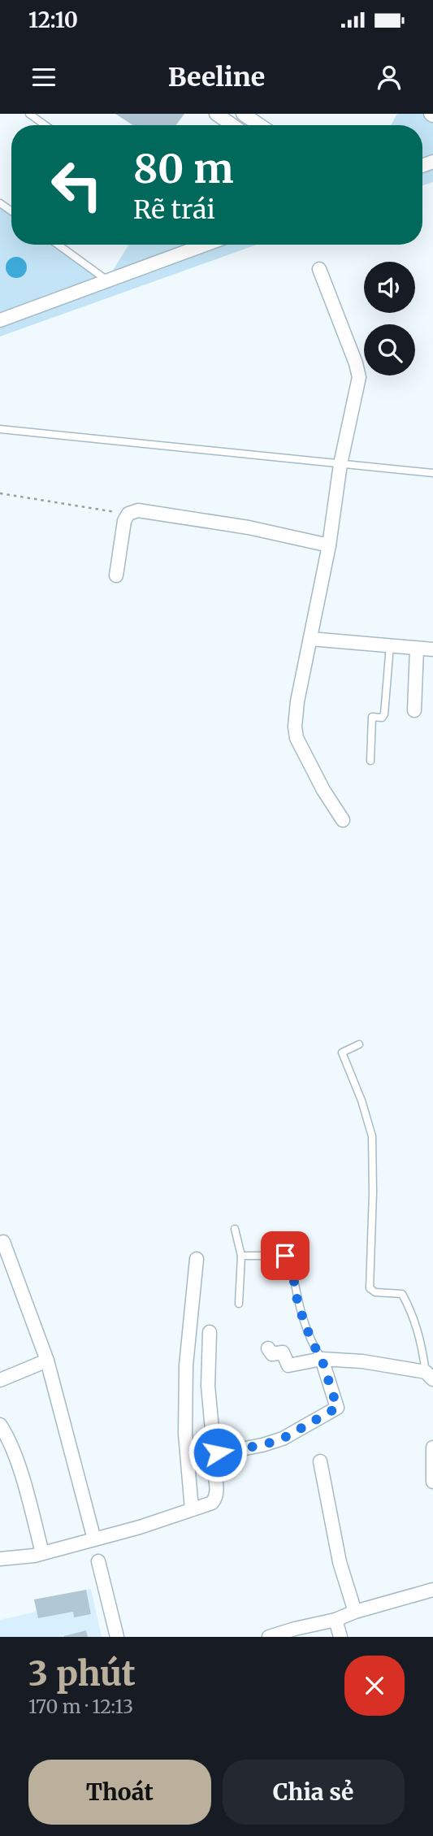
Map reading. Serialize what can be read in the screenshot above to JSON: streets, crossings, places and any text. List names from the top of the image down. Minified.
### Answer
{"page":{"status":"12:10","header":"Beeline","turn":["80 m","Rẽ trái"],"heading":["3 phút","170 m · 12:13"],"buttons":["Thoát","Chia sẻ"]}}
